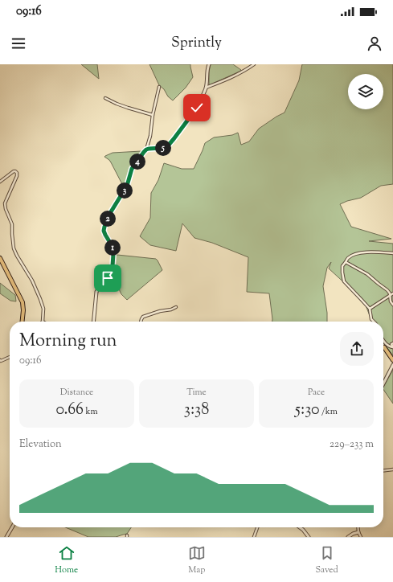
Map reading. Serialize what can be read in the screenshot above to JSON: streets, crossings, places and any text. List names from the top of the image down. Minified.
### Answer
{"page":{"status":"09:16","header":"Sprintly","pins":["5","4","3","2","1"],"heading":["Morning run","09:16"],"stats":[["Distance","0.66 km"],["Time","3:38"],["Pace","5:30 /km"]],"chart":["Elevation","229–233 m"],"tabs":["Home","Map","Saved"]}}
